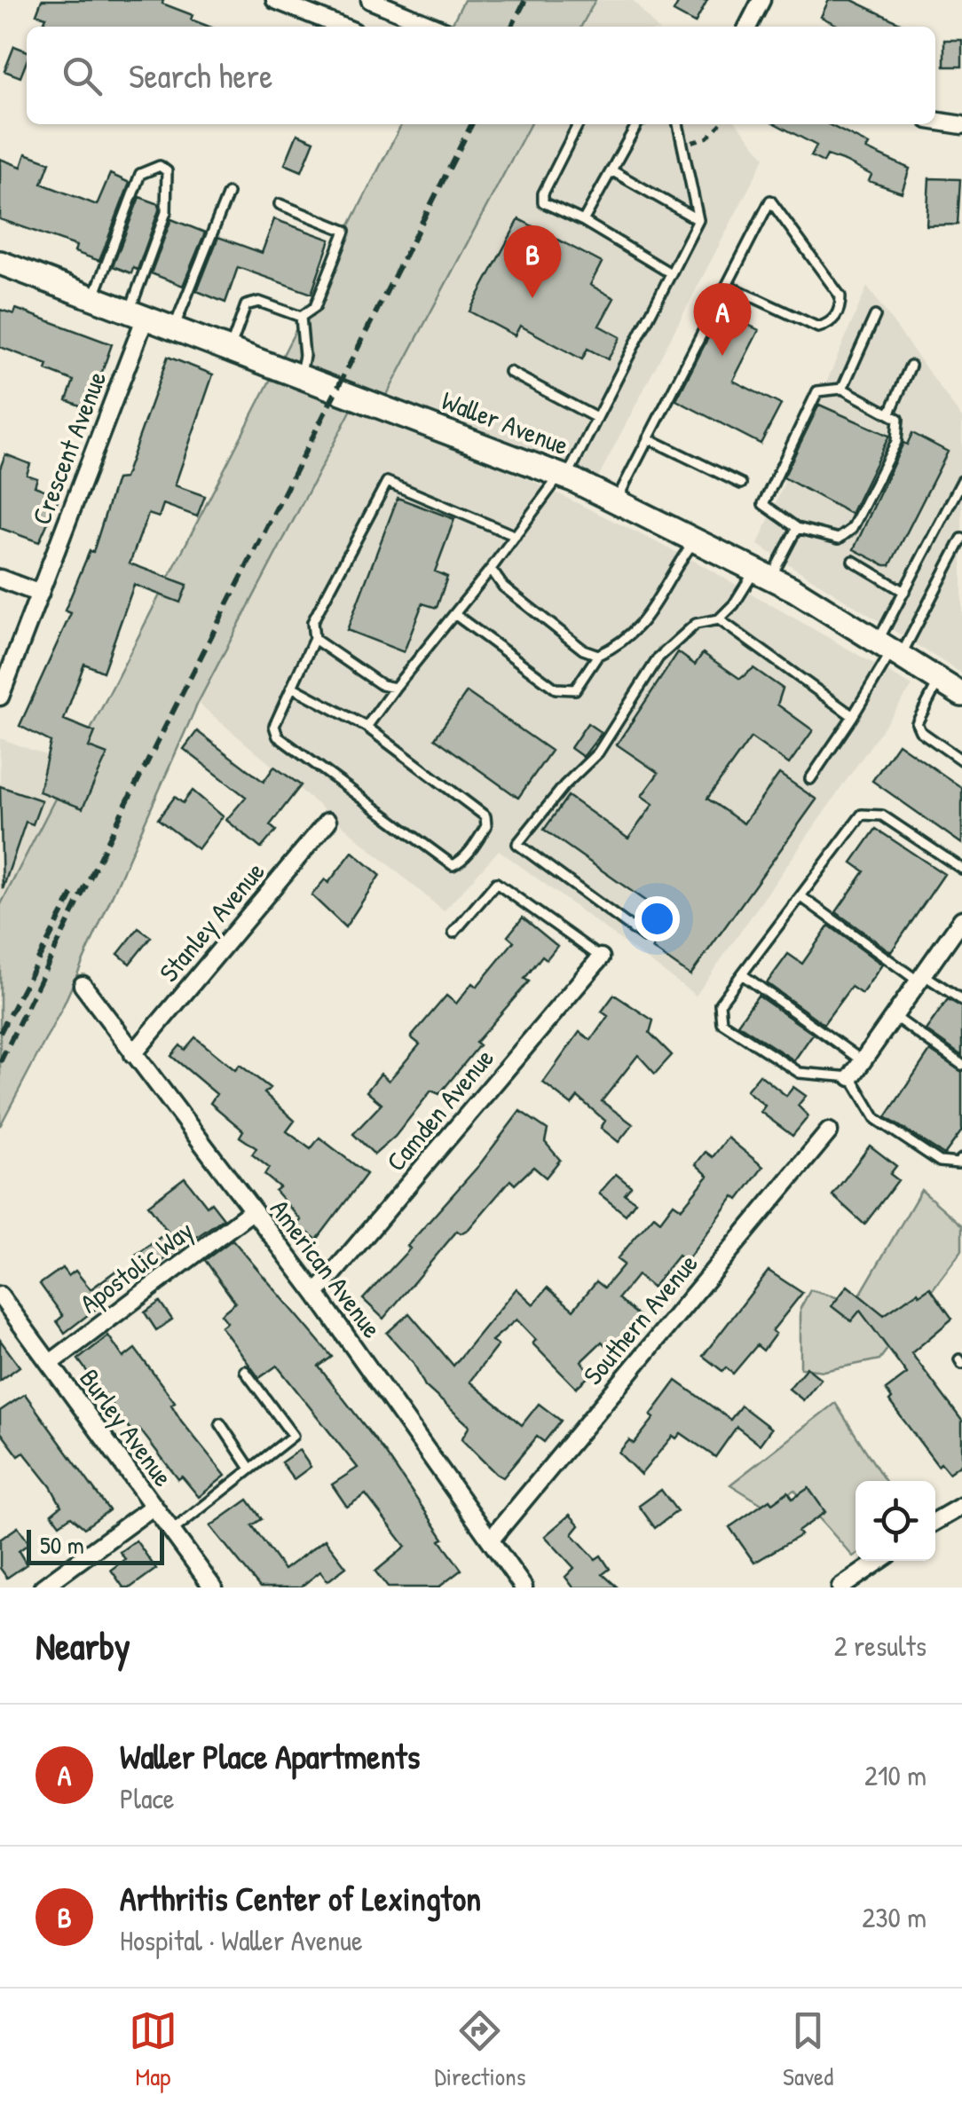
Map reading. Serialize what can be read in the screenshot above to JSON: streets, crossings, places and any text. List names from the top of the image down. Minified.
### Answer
{"streets":{"main road":["Waller Avenue"],"street":["Crescent Avenue","Stanley Avenue","Camden Avenue","Apostolic Way","American Avenue","Southern Avenue","Burley Avenue"]},"crossings":[["Waller Avenue","Crescent Avenue"],["Stanley Avenue","American Avenue"],["Camden Avenue","American Avenue"],["Apostolic Way","American Avenue"],["Apostolic Way","Burley Avenue"],["American Avenue","Southern Avenue"]],"scale_bar":"50 m","page":{"search":"Search here","pins":["B","A"],"scale":"50 m","heading":["Nearby","2 results"],"list":[{"mark":"A","name":"Waller Place Apartments","note":"Place","value":"210 m"},{"mark":"B","name":"Arthritis Center of Lexington","note":"Hospital · Waller Avenue","value":"230 m"}],"nav":["Map","Directions","Saved"]}}
